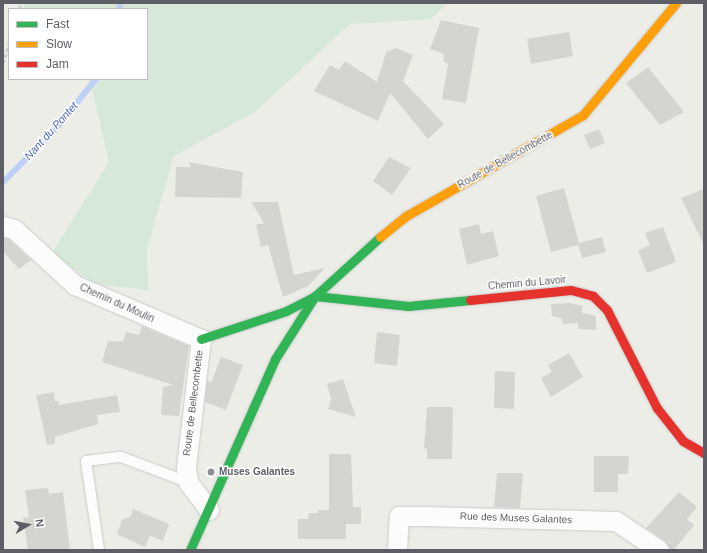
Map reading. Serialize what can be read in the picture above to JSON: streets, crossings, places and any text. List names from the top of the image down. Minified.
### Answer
{"streets":{"street":["Route de Bellecombette","Chemin du Lavoir","Chemin du Moulin","Rue des Muses Galantes"]},"crossings":[["Route de Bellecombette","Chemin du Lavoir"],["Route de Bellecombette","Chemin du Moulin"]],"water":["Nant du Pontet"],"places":["Muses Galantes"],"legend":["Fast","Slow","Jam"],"north":"right"}
